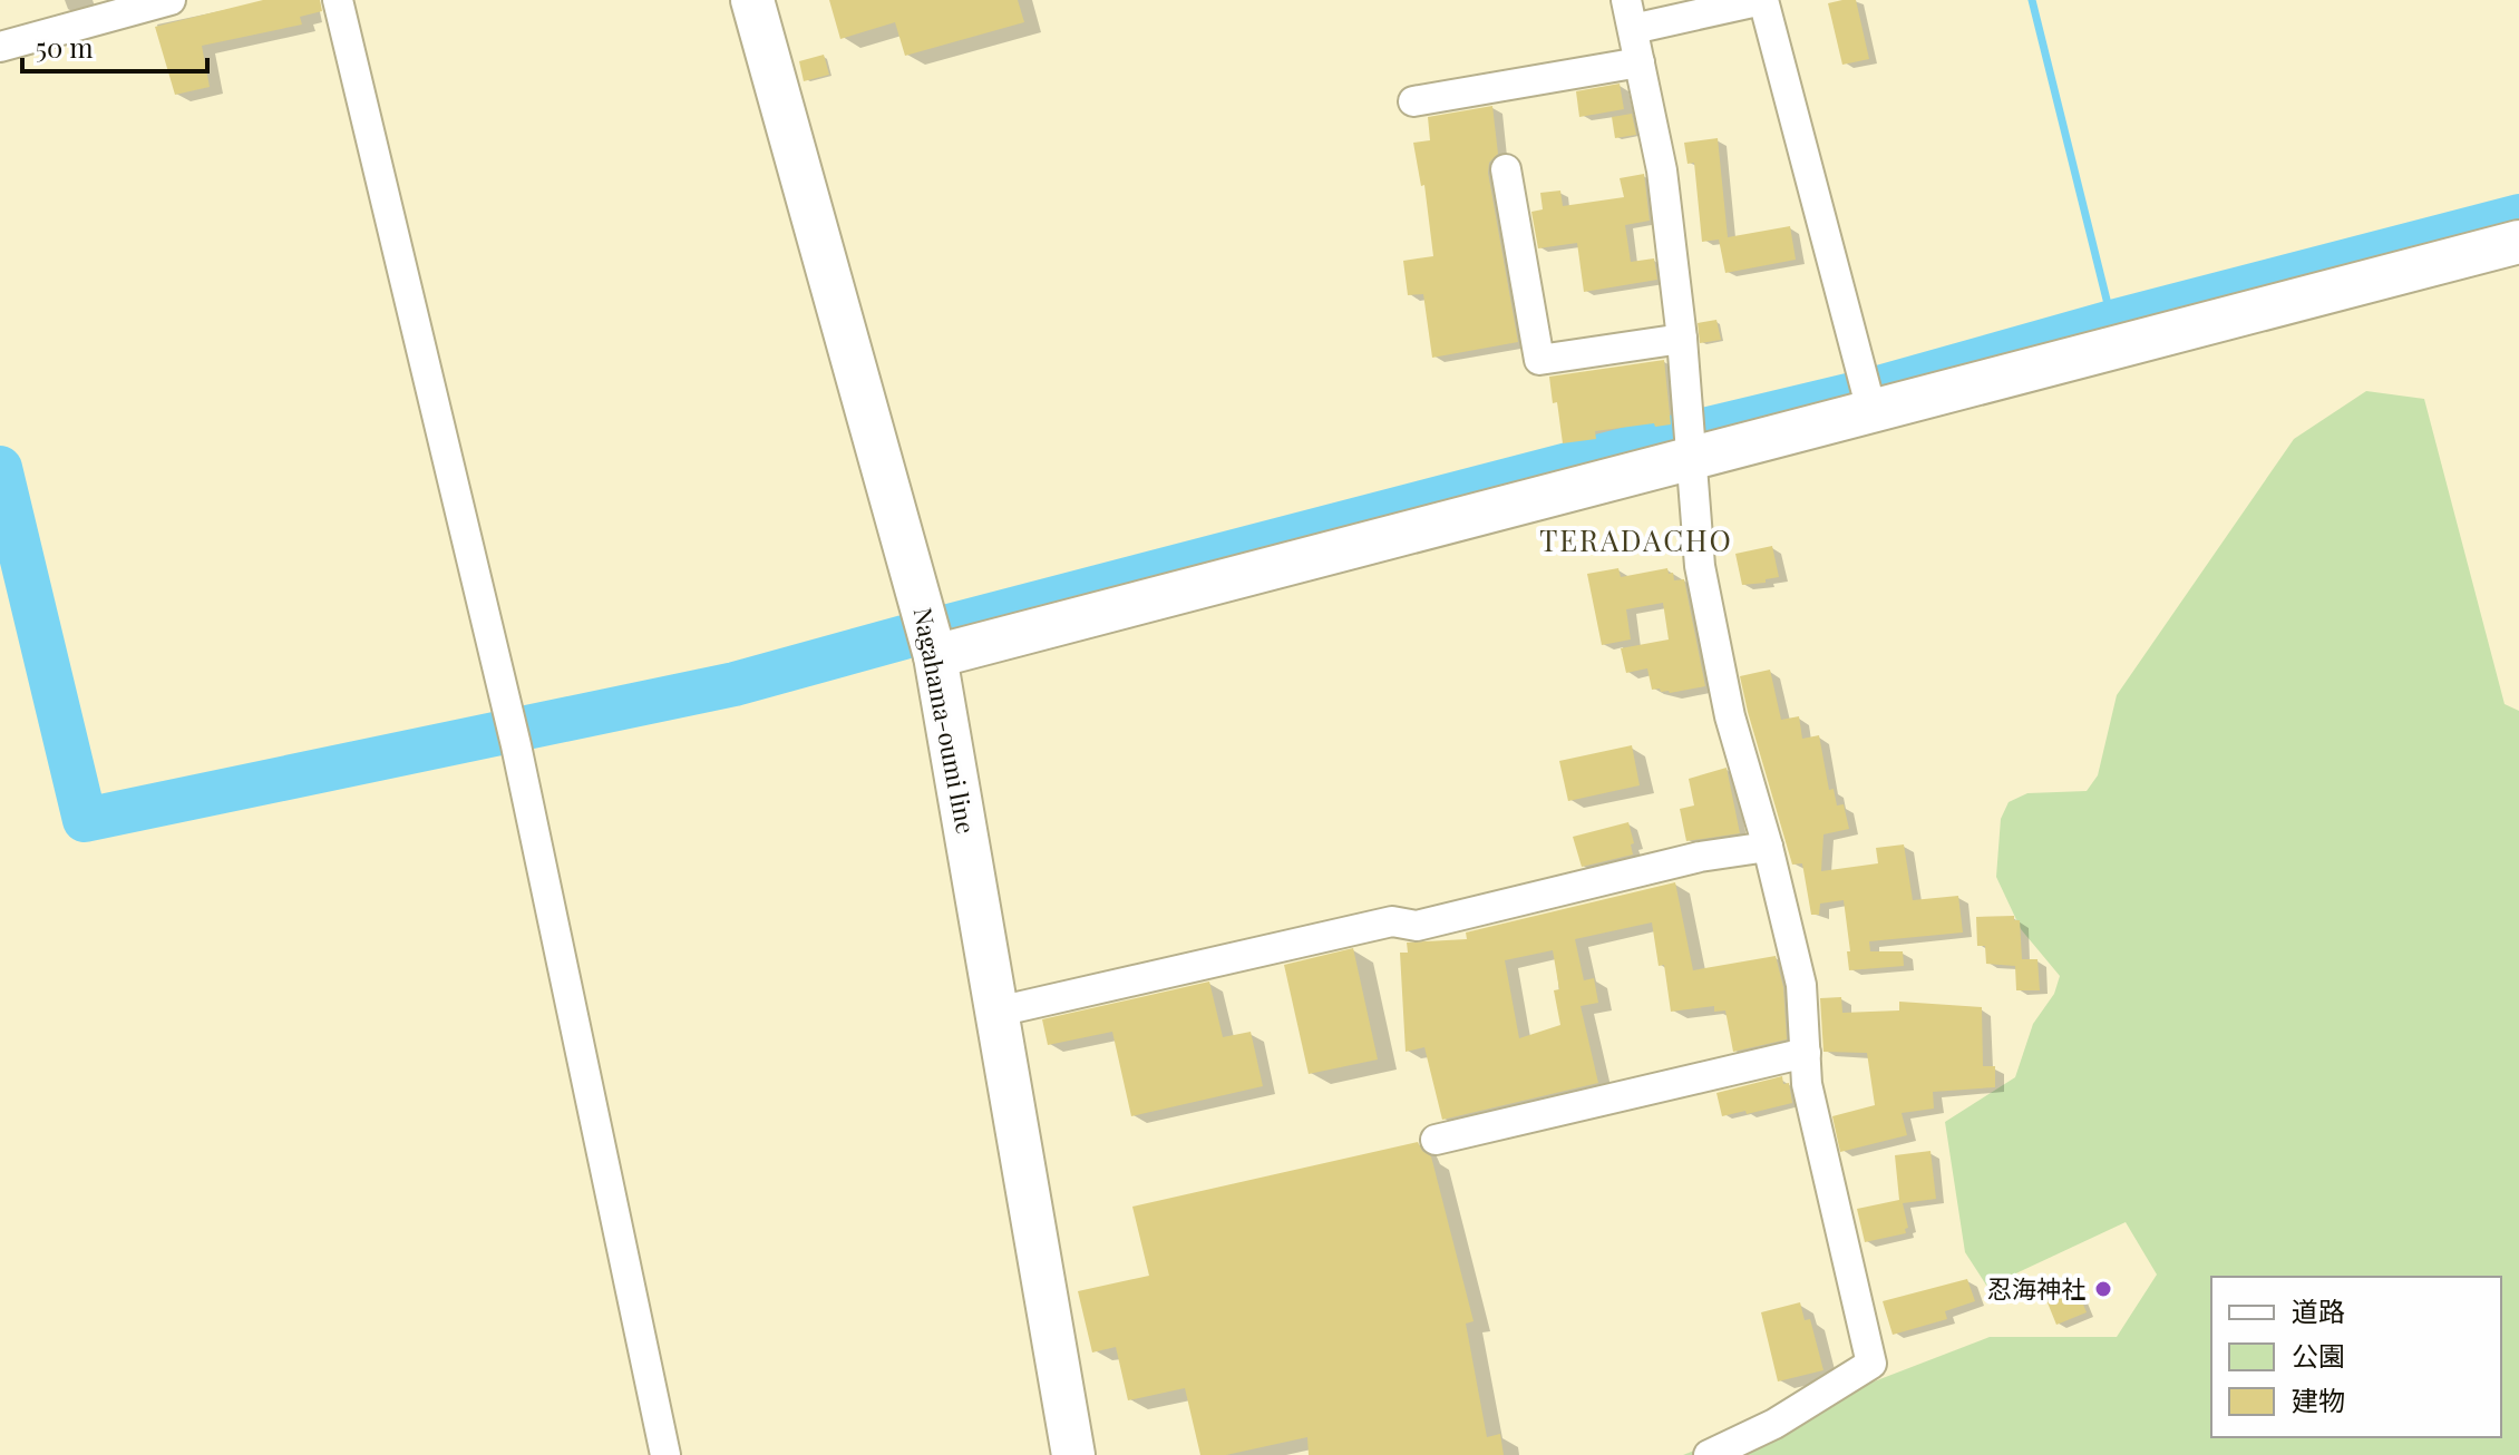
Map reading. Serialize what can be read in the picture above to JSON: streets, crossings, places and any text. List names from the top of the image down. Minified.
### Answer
{"streets":{"street":["Nagahama-oumi line"]},"districts":["TERADACHO"],"places":["忍海神社"],"legend":["道路","公園","建物"],"scale_bar":"50 m"}
